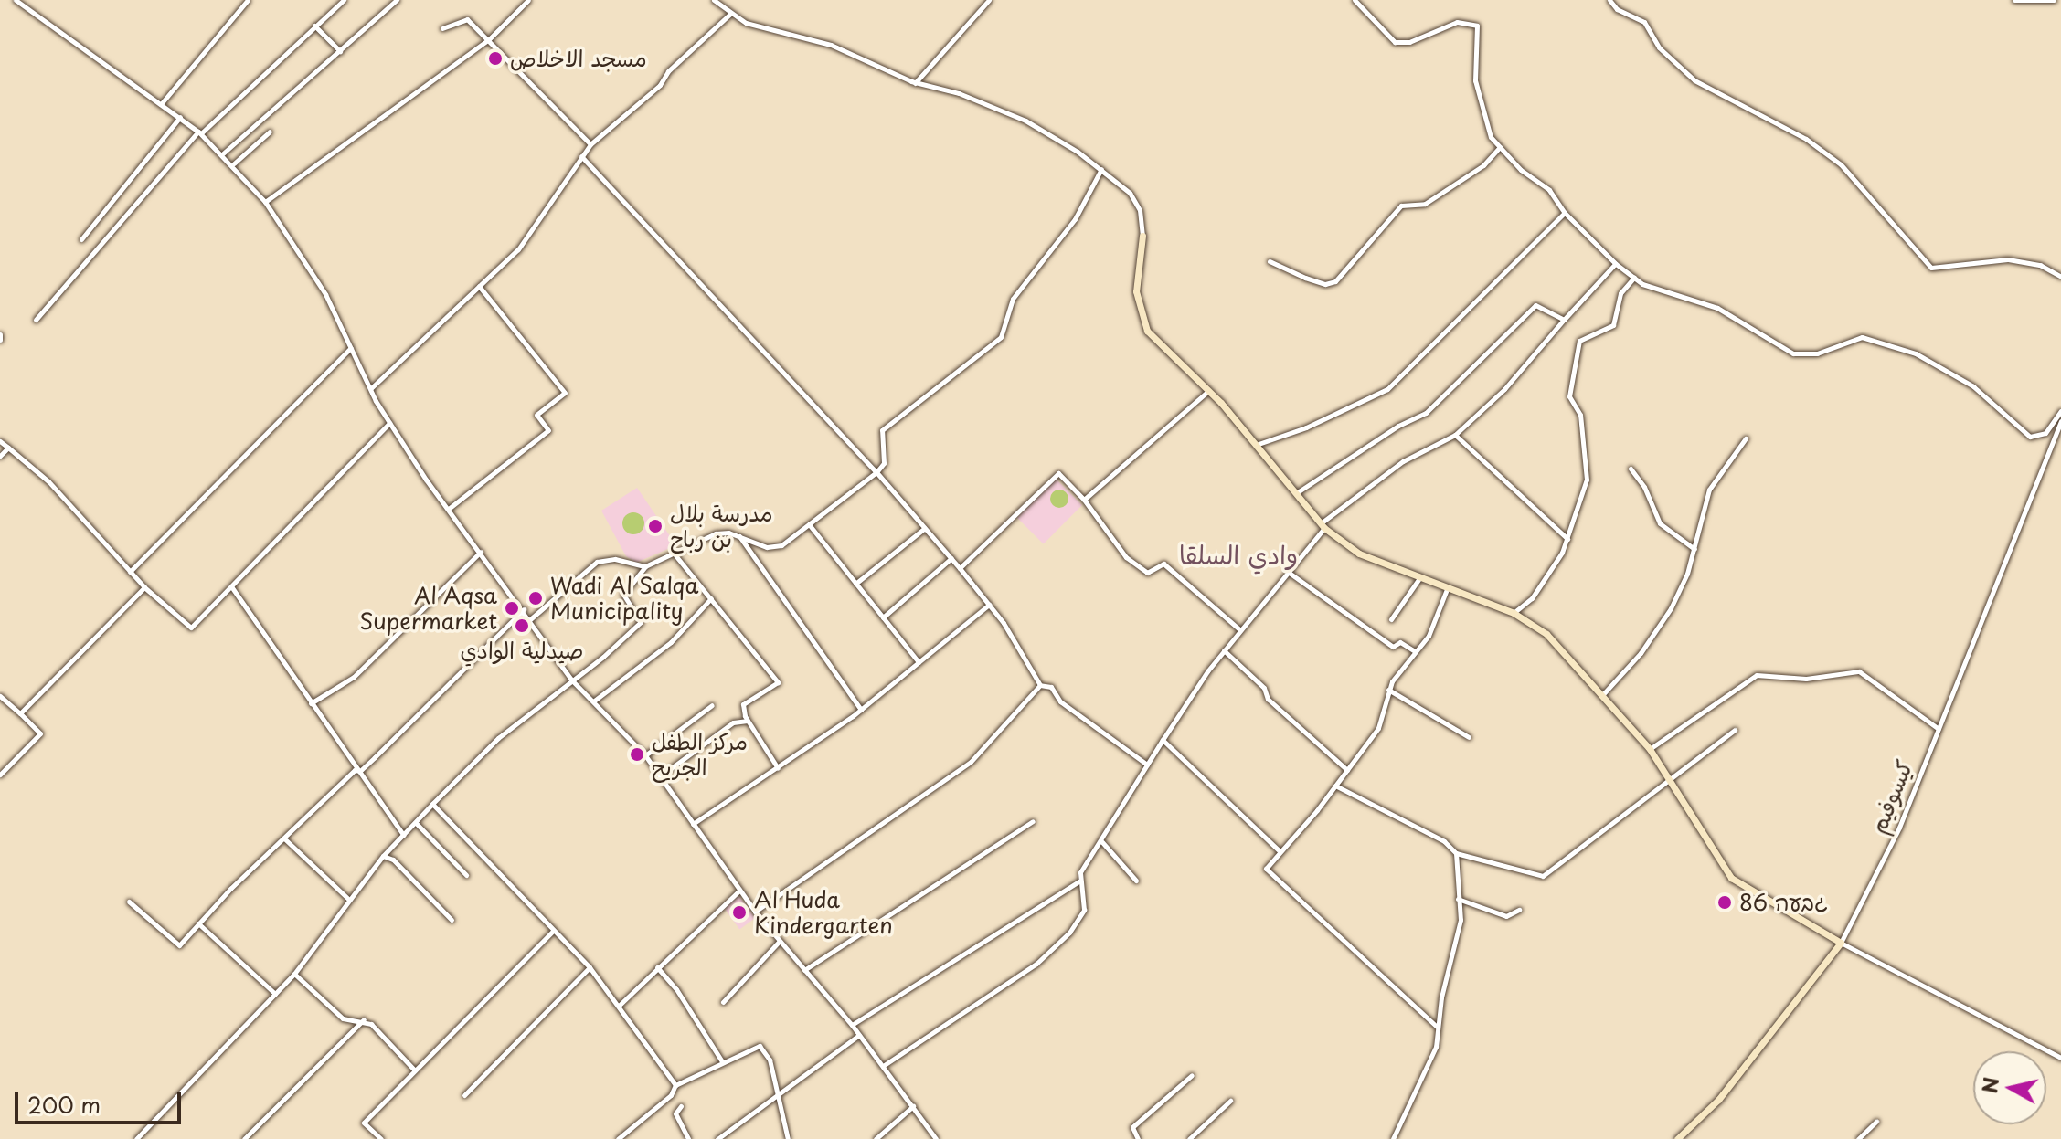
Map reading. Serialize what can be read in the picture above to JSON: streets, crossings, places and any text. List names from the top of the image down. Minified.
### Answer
{"streets":{"street":["كيسوفيم"]},"districts":["وادي السلقا"],"places":["مسجد الاخلاص","مدرسة بلال بن رباح","Wadi Al Salqa Municipality","Al Aqsa Supermarket","صيدلية الوادي","مركز الطفل الجريح","גבעה 86","Al Huda Kindergarten"],"scale_bar":"200 m","north":"left"}
